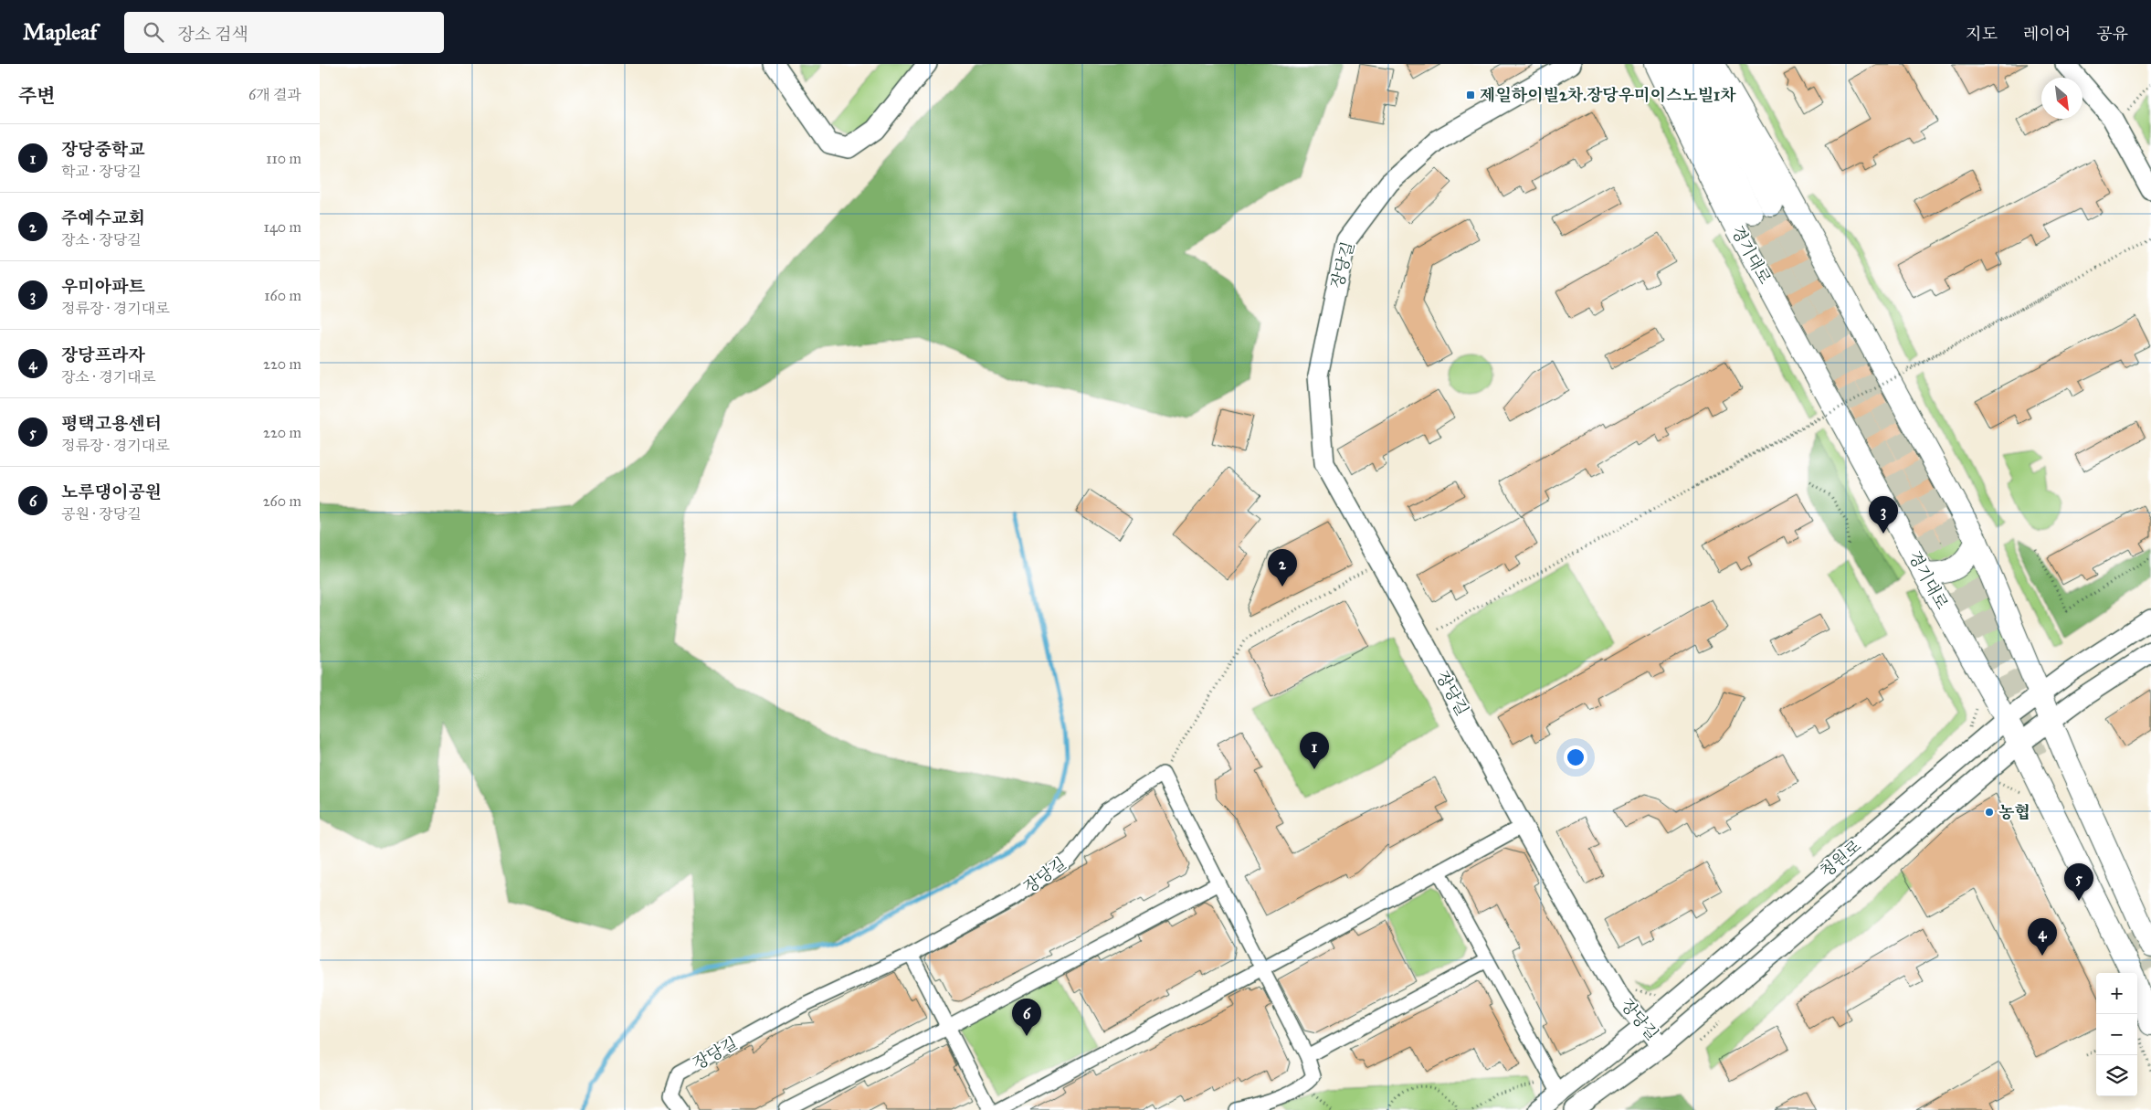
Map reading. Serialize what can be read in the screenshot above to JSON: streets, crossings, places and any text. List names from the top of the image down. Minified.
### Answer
{"streets":{"main road":["경기대로"],"street":["장당길","청원로"]},"crossings":[["경기대로","청원로"],["장당길","청원로"]],"places":{"transit":["제일하이빌2차.장당우미이스노빌1차"],"other":["농협"]},"north":"bottom right","page":{"header":"Mapleaf","search":"장소 검색","nav":["지도","레이어","공유"],"heading":["주변","6개 결과"],"list":[{"mark":"1","name":"장당중학교","note":"학교 · 장당길","value":"110 m"},{"mark":"2","name":"주예수교회","note":"장소 · 장당길","value":"140 m"},{"mark":"3","name":"우미아파트","note":"정류장 · 경기대로","value":"160 m"},{"mark":"4","name":"장당프라자","note":"장소 · 경기대로","value":"220 m"},{"mark":"5","name":"평택고용센터","note":"정류장 · 경기대로","value":"220 m"},{"mark":"6","name":"노루댕이공원","note":"공원 · 장당길","value":"260 m"}],"pins":["3","2","1","5","4","6"],"map_buttons":["+","−"]}}
